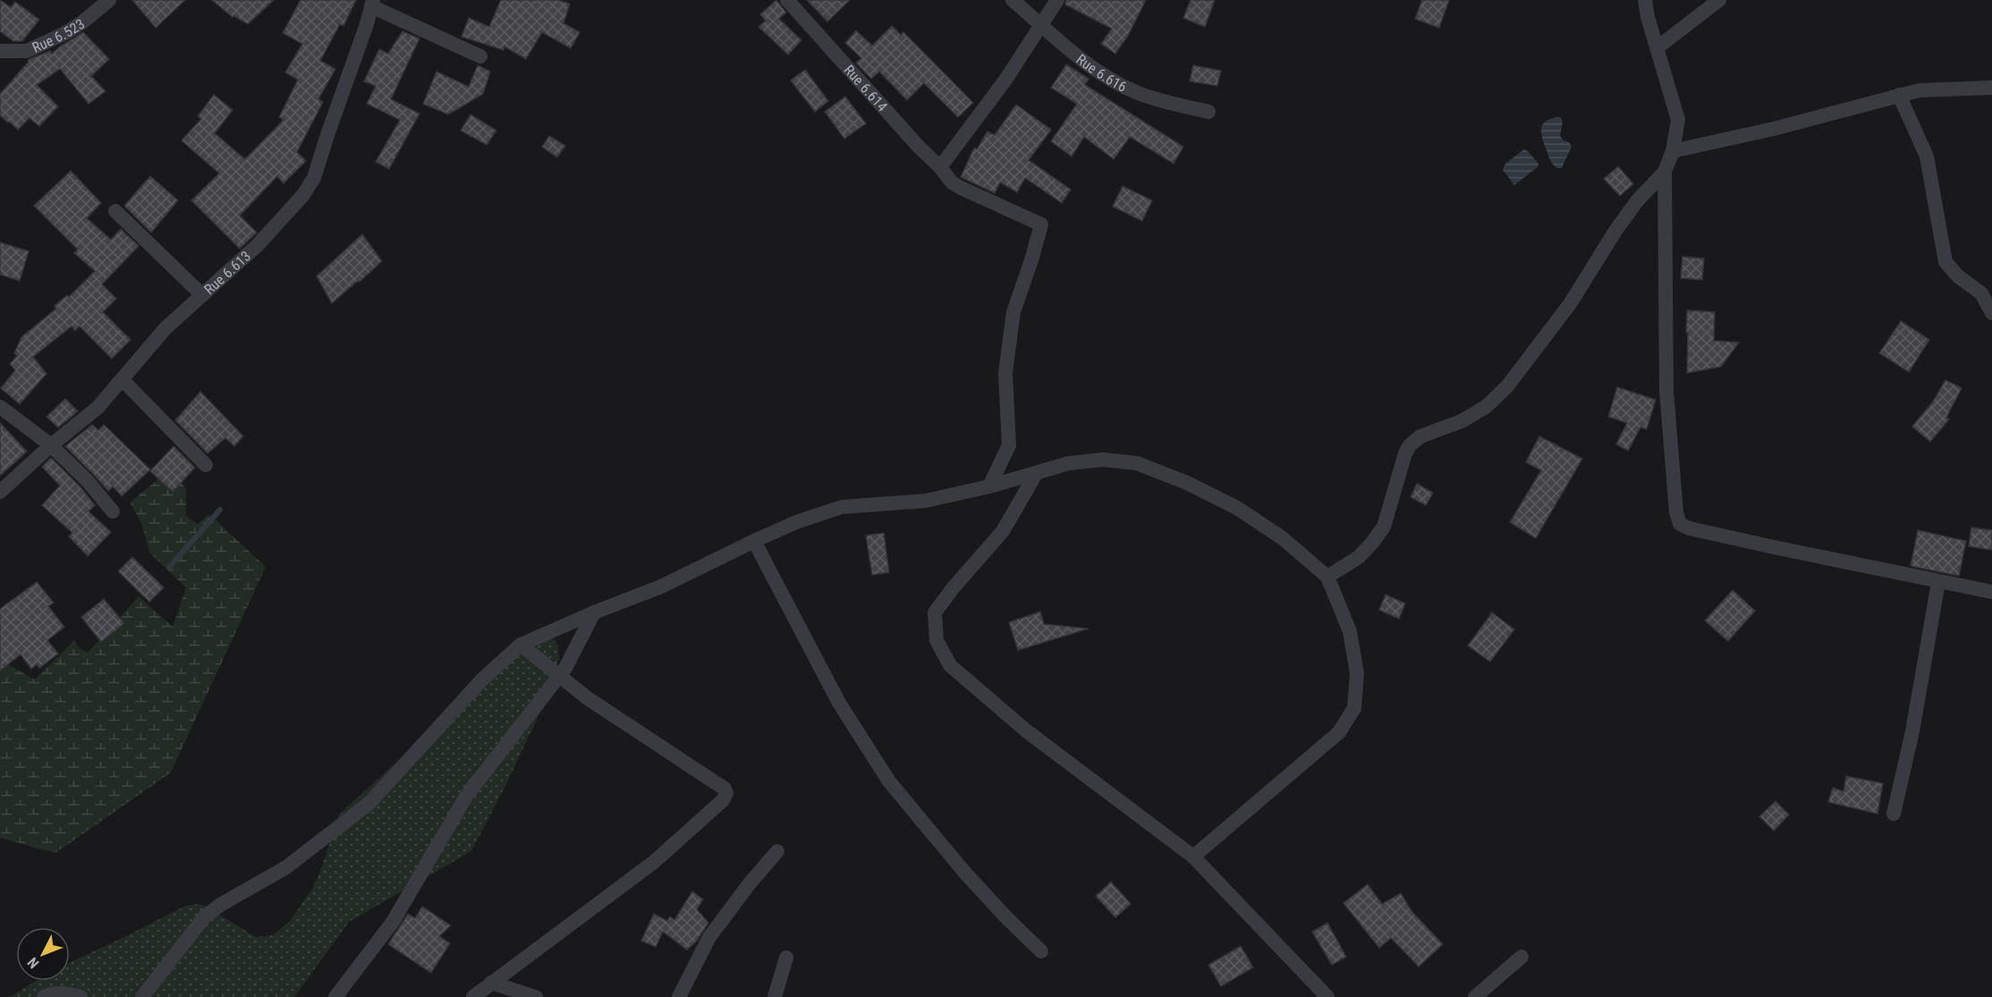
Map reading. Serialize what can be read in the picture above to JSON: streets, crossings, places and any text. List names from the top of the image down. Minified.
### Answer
{"streets":{"street":["Rue 6.523","Rue 6.616","Rue 6.614","Rue 6.613"]},"north":"bottom left"}
